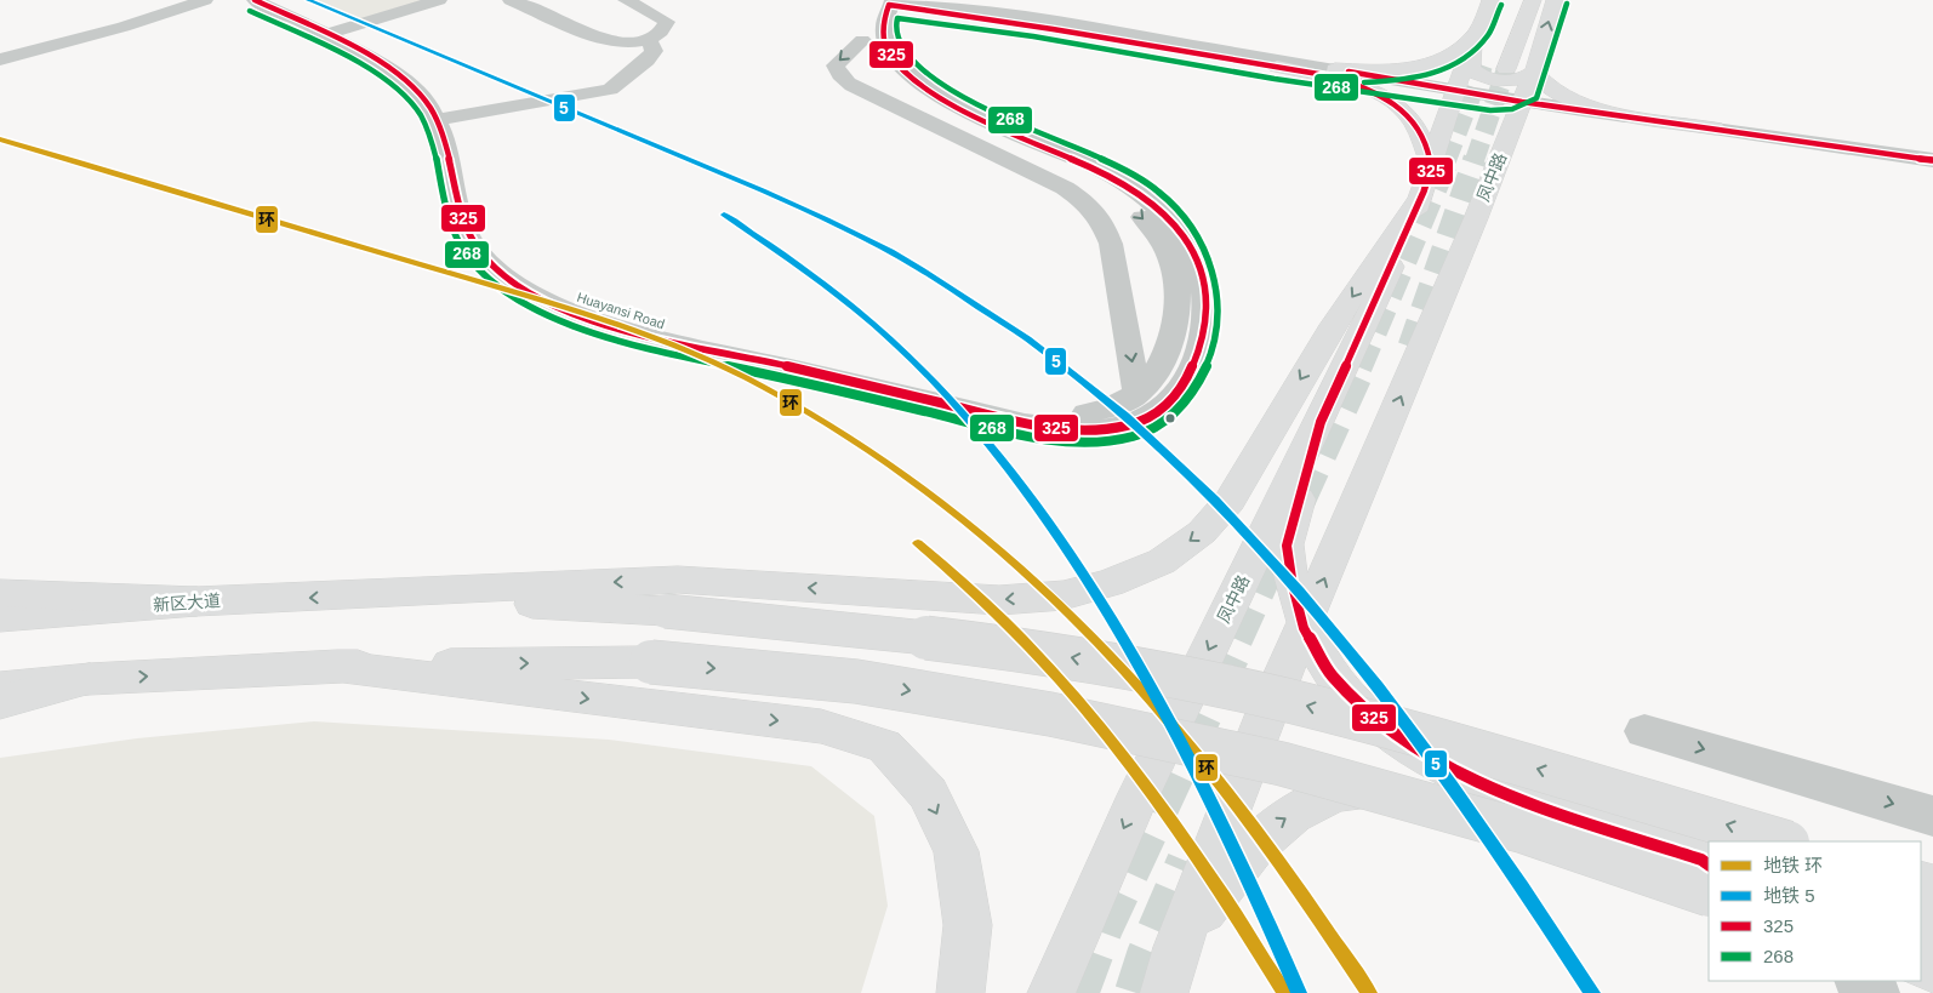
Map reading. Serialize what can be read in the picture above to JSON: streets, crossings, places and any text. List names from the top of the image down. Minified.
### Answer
{"streets":{"main road":["凤中路","新区大道"],"street":["Huayansi Road"]},"lines":["metro line 5","transit line 325","transit line 268","metro line 环"],"legend":["地铁 环","地铁 5","325","268"]}
